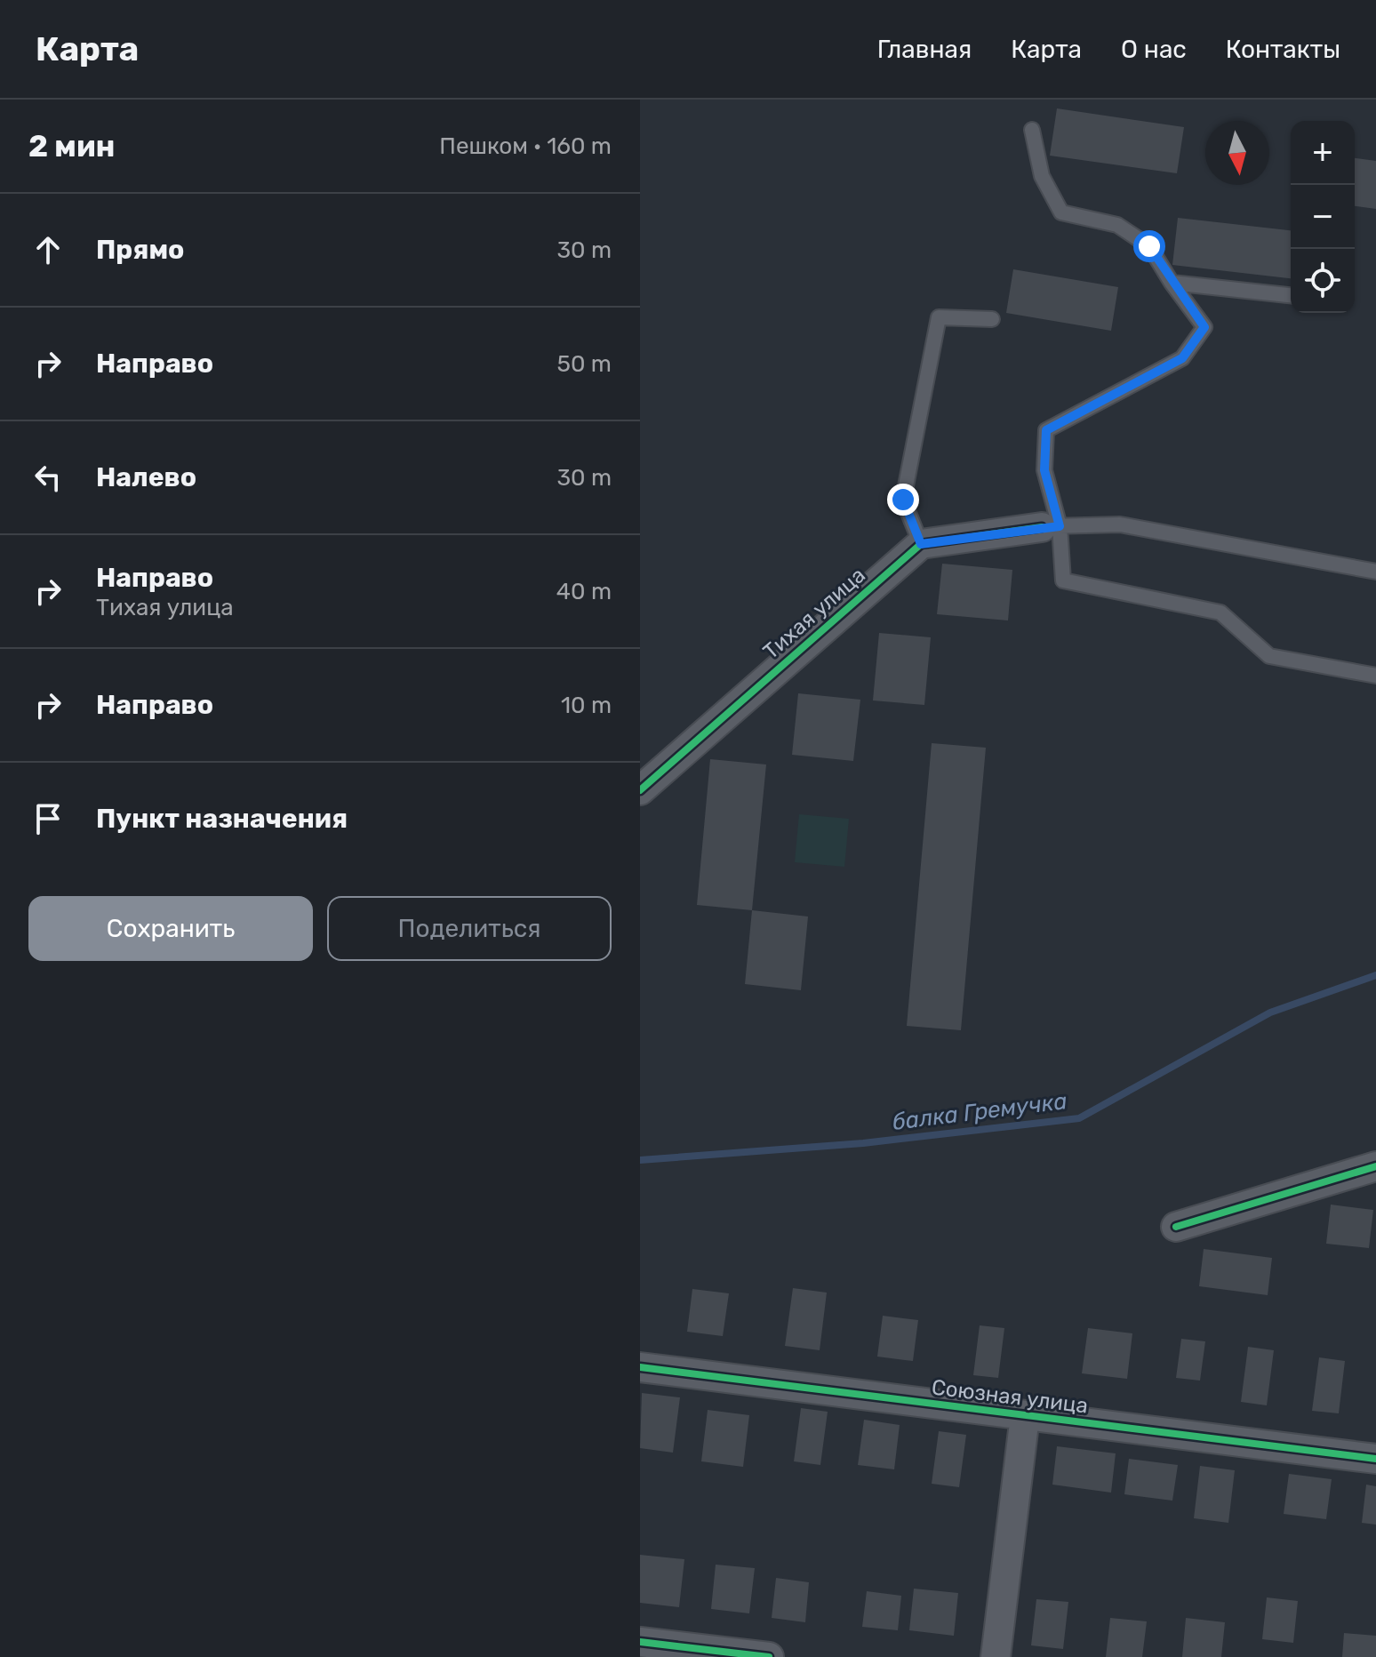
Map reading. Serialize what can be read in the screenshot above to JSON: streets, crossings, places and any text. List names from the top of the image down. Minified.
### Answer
{"streets":{"street":["Тихая улица","Союзная улица"]},"water":["балка Гремучка"],"north":"bottom","page":{"header":"Карта","nav":["Главная","Карта","О нас","Контакты"],"heading":["2 мин","Пешком · 160 m"],"map_buttons":["+","−"],"list":[["Прямо","30 m"],["Направо","50 m"],["Налево","30 m"],["Направо","Тихая улица","40 m"],["Направо","10 m"],"Пункт назначения"],"buttons":["Сохранить","Поделиться"]}}
